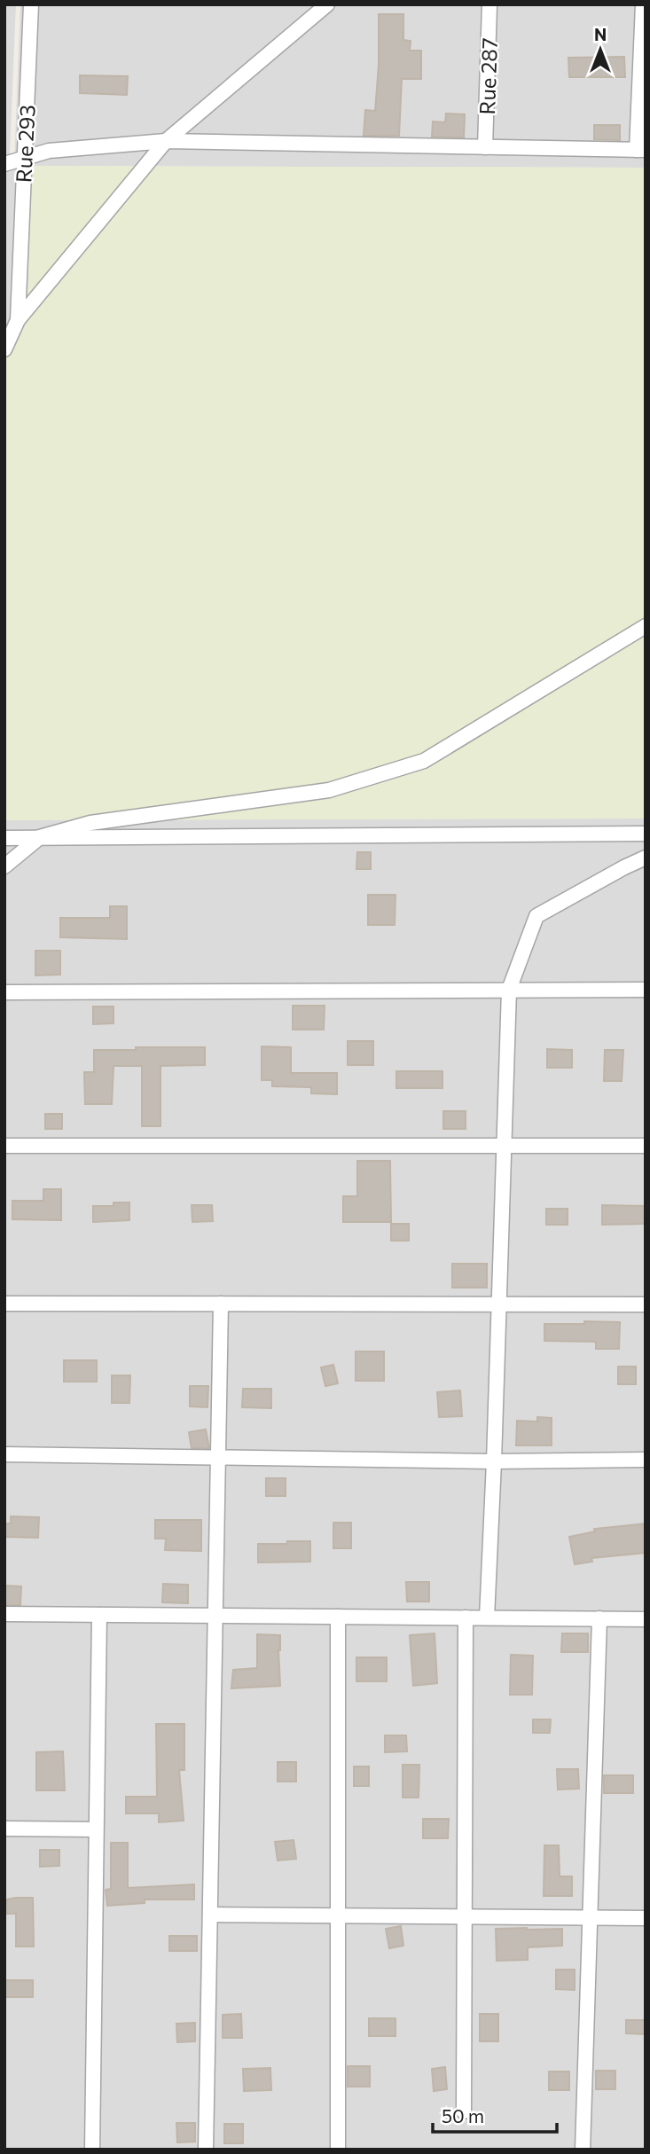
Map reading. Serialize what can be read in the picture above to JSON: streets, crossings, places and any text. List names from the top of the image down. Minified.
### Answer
{"streets":{"street":["Rue 287","Rue 293"]},"scale_bar":"50 m","north":"top"}
